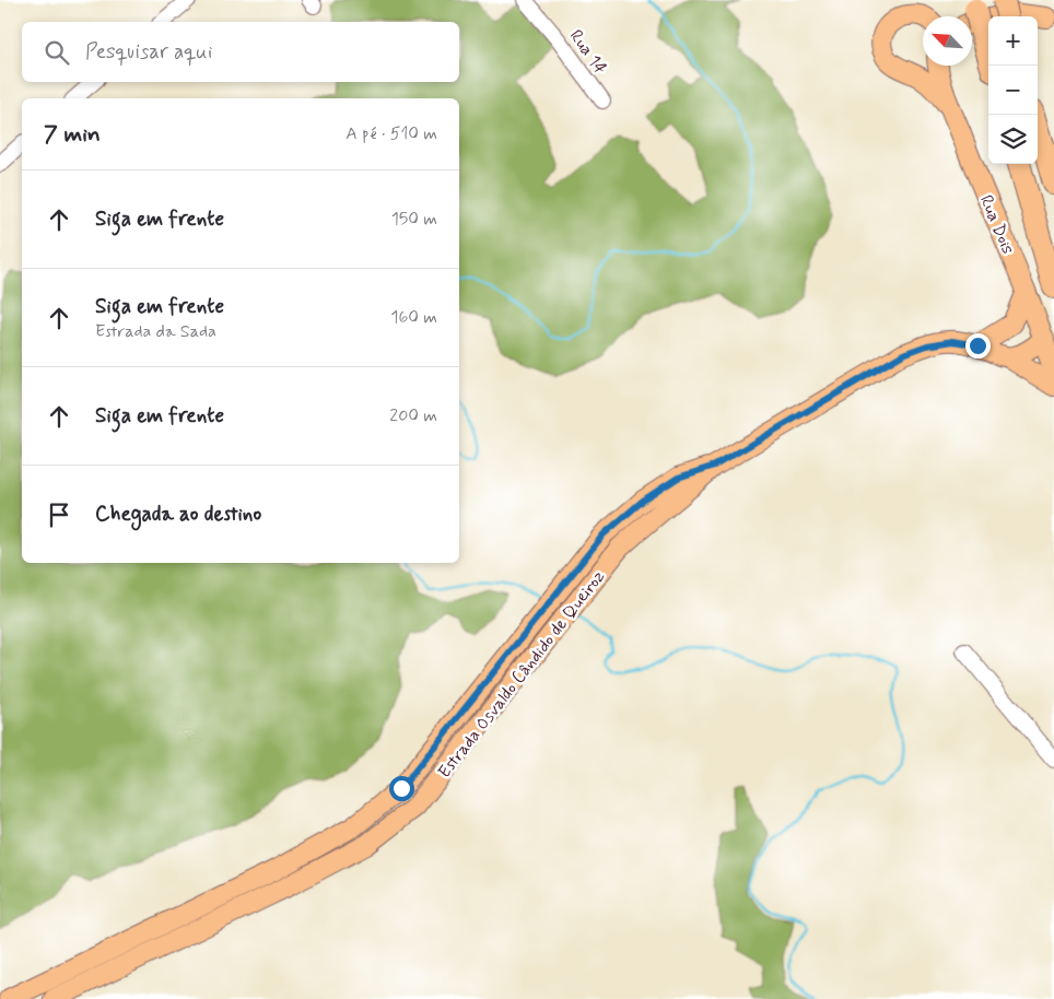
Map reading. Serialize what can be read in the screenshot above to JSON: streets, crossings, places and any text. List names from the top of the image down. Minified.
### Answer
{"streets":{"main road":["Rua Dois","Estrada Osvaldo Cândido de Queiroz"],"street":["Rua 14"]},"north":"top left","page":{"map_buttons":["+","−"],"search":"Pesquisar aqui","heading":["7 min","A pé · 510 m"],"list":[["Siga em frente","150 m"],["Siga em frente","Estrada da Sada","160 m"],["Siga em frente","200 m"],"Chegada ao destino"]}}
